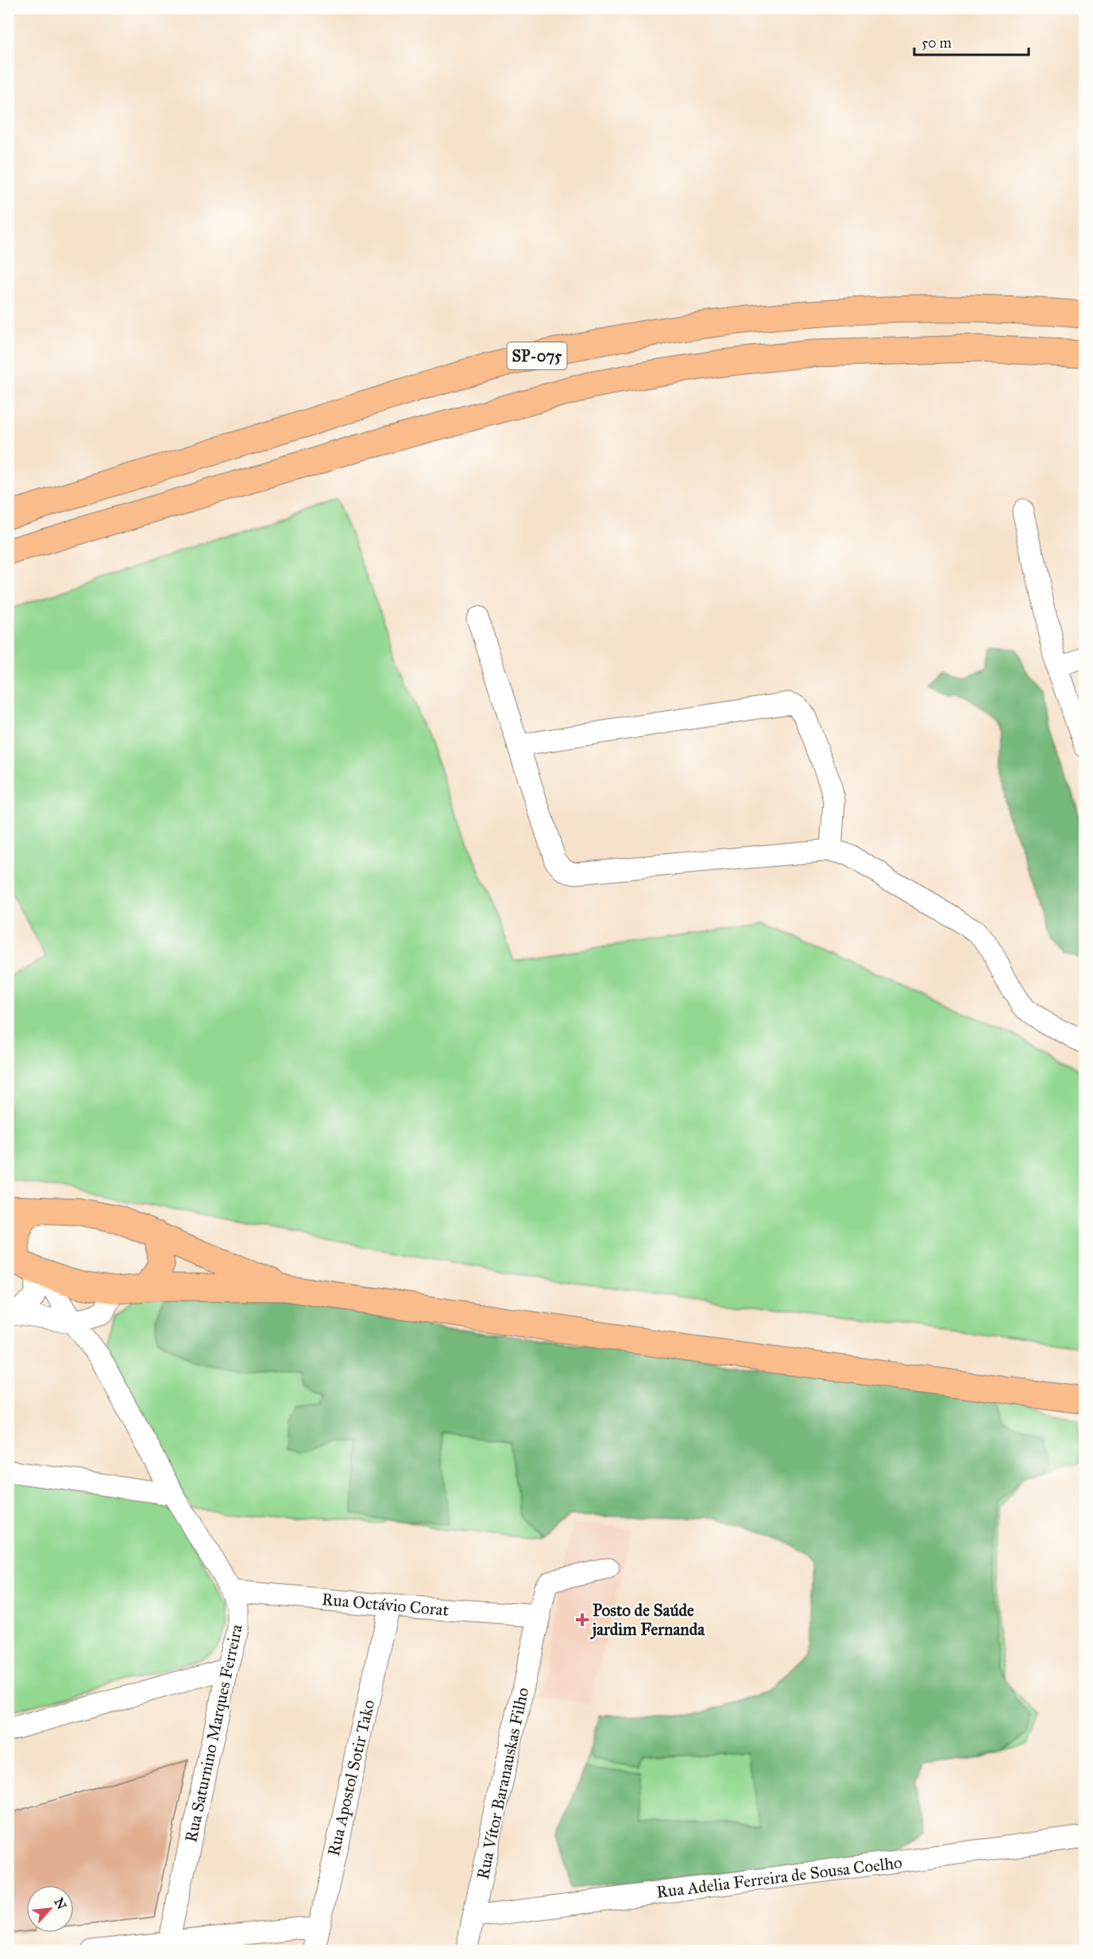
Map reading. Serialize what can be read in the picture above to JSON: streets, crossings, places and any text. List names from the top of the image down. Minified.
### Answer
{"streets":{"main road":["SP-075"],"street":["Rua Octávio Corat","Rua Saturnino Marques Ferreira","Rua Apostol Sotir Tako","Rua Vítor Baranauskas Filho","Rua Adelia Ferreira de Sousa Coelho"]},"crossings":[["Rua Octávio Corat","Rua Saturnino Marques Ferreira"],["Rua Octávio Corat","Rua Apostol Sotir Tako"],["Rua Octávio Corat","Rua Vítor Baranauskas Filho"],["Rua Vítor Baranauskas Filho","Rua Adelia Ferreira de Sousa Coelho"]],"places":{"health":["Posto de Saúde jardim Fernanda"]},"scale_bar":"50 m","north":"top right"}
